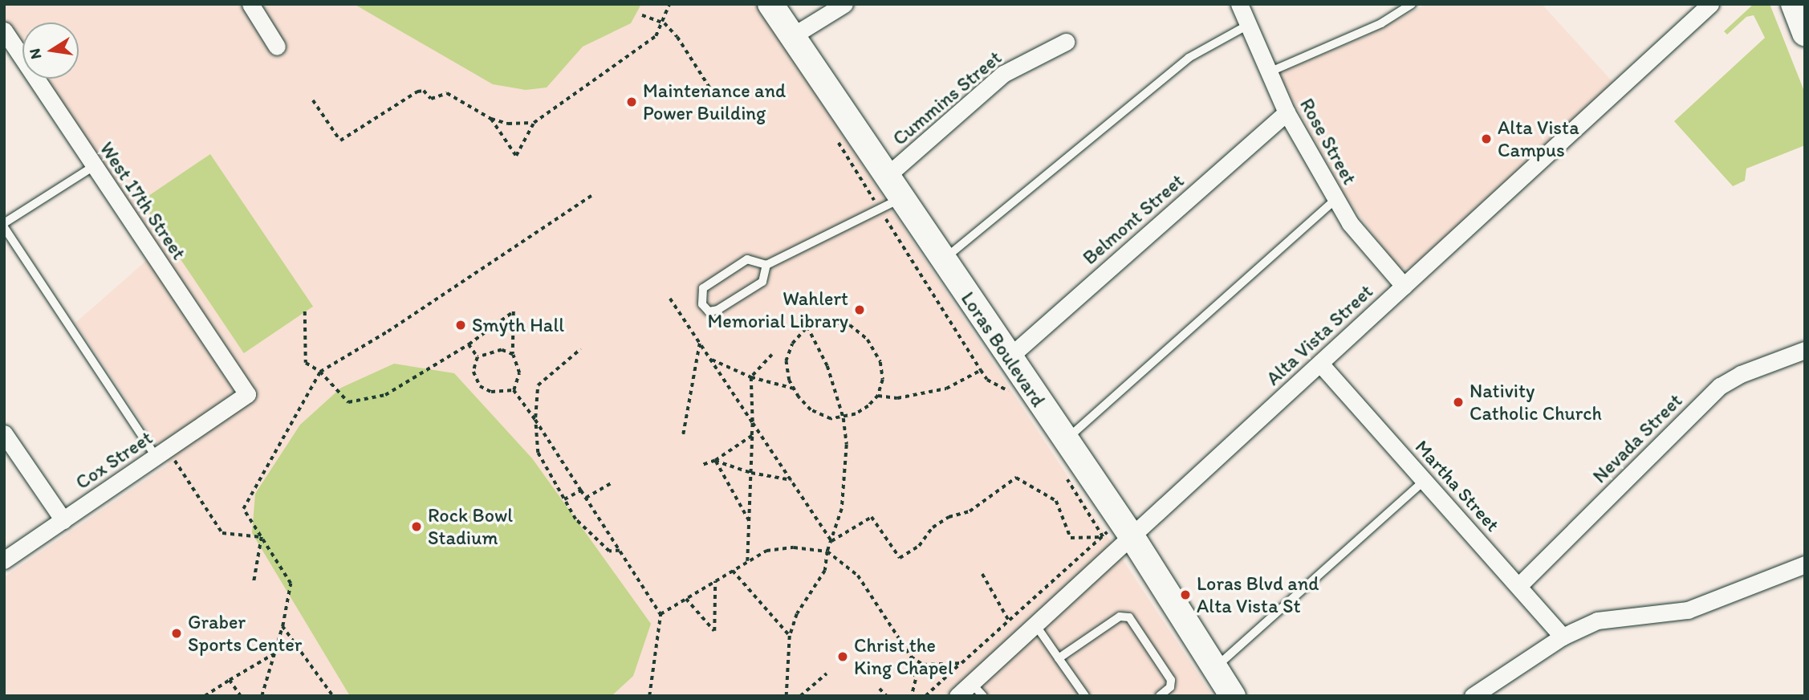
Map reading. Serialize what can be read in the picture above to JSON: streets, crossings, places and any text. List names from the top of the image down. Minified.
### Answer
{"streets":{"main road":["Loras Boulevard"],"street":["Cummins Street","Rose Street","West 17th Street","Belmont Street","Alta Vista Street","Nevada Street","Cox Street","Martha Street"]},"crossings":[["Cummins Street","Loras Boulevard"],["Rose Street","Belmont Street"],["Rose Street","Alta Vista Street"],["West 17th Street","Cox Street"],["Belmont Street","Loras Boulevard"],["Alta Vista Street","Loras Boulevard"],["Alta Vista Street","Martha Street"],["Nevada Street","Martha Street"]],"places":["Maintenance and Power Building","Alta Vista Campus","Wahlert Memorial Library","Smyth Hall","Nativity Catholic Church","Rock Bowl Stadium","Loras Blvd and Alta Vista St","Graber Sports Center","Christ the King Chapel"],"north":"left"}
